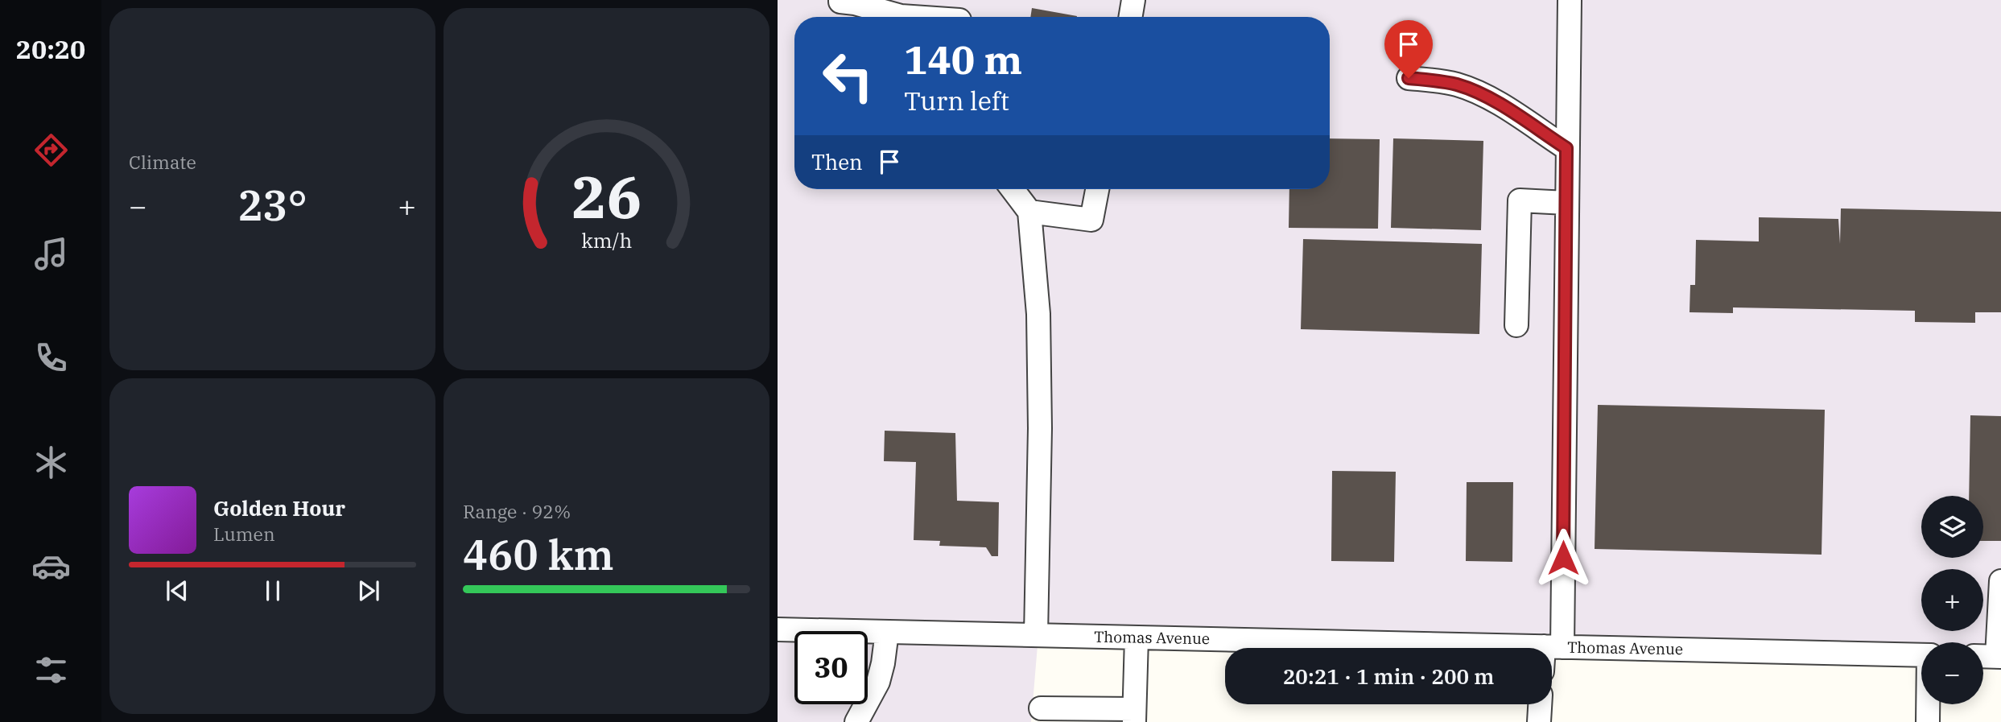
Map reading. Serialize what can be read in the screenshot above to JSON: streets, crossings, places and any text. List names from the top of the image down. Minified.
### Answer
{"streets":{"street":["Thomas Avenue"]},"page":{"tabs":"20:20","tile":["Climate",["Range · 92%","460 km"]],"turn":["140 m","Turn left"],"then":"Then","heat":["−","23°","+"],"song":["Golden Hour","Lumen"],"map_buttons":["+","−"],"limit":"30","trip":"20:21 · 1 min · 200 m","gauge":["26","km/h"]}}
